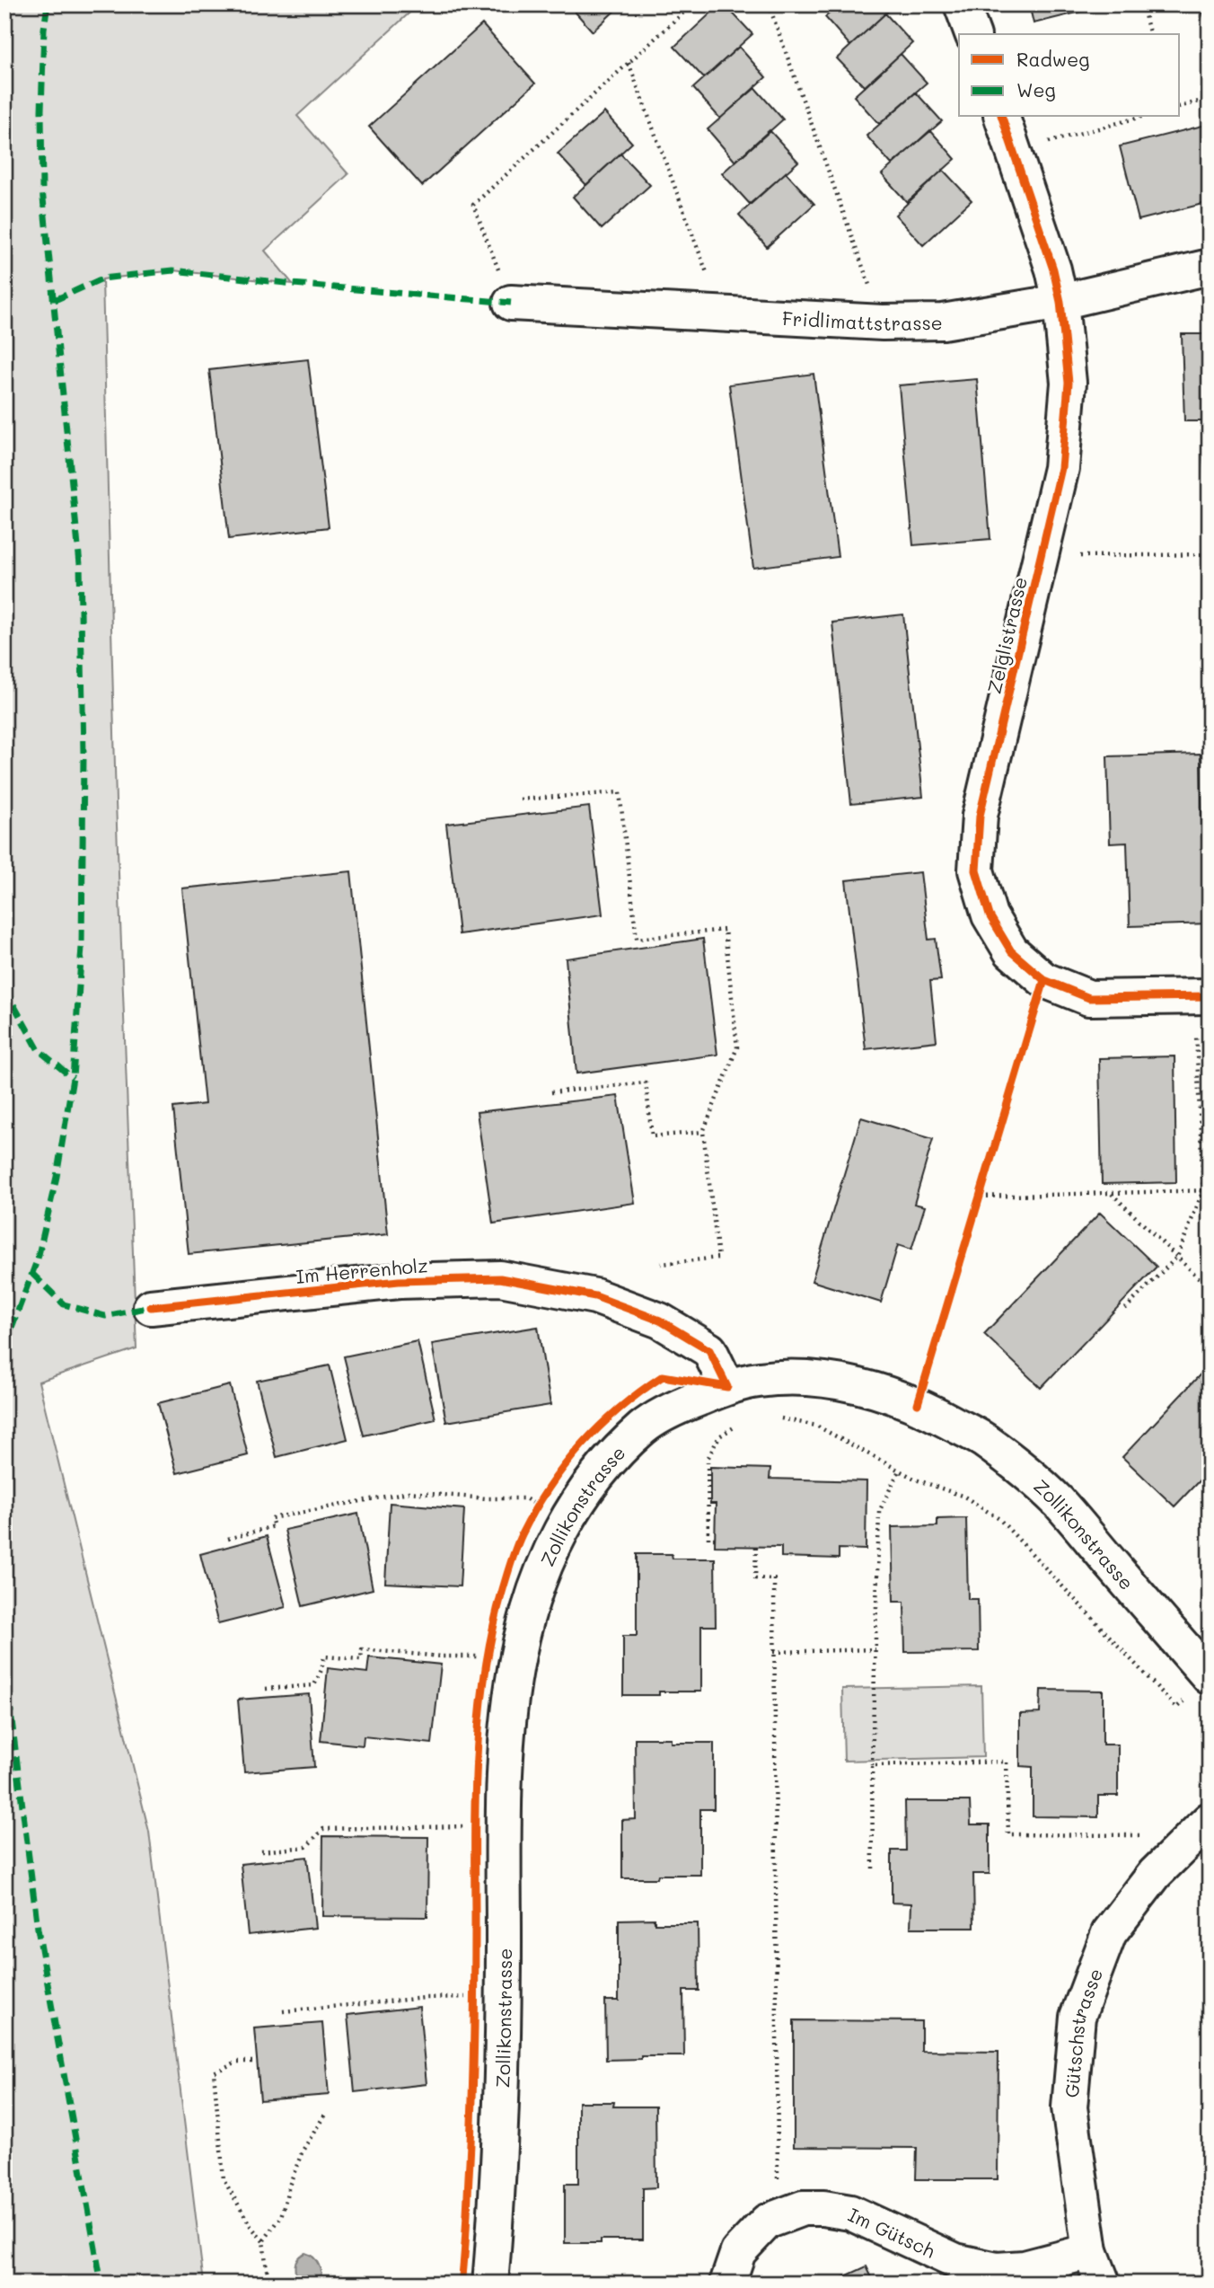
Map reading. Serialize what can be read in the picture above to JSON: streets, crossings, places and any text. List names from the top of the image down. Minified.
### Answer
{"streets":{"street":["Fridlimattstrasse","Zelglistrasse","Im Herrenholz","Zollikonstrasse","Gütschstrasse","Im Gütsch"]},"crossings":[["Fridlimattstrasse","Zelglistrasse"],["Im Herrenholz","Zollikonstrasse"],["Gütschstrasse","Im Gütsch"]],"legend":["Radweg","Weg"]}
